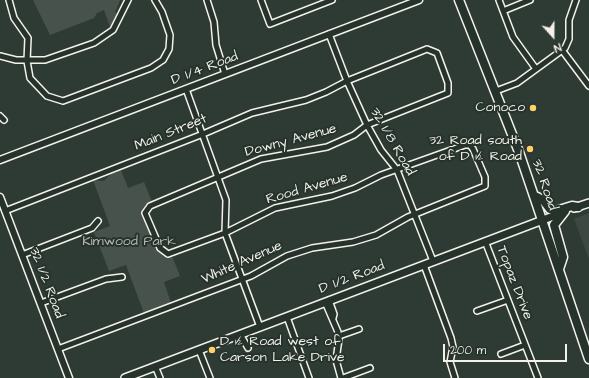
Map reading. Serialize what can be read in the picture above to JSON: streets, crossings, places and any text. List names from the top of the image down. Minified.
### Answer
{"streets":{"main road":["32 Road","D 1/2 Road"],"street":["D 1/4 Road","Main Street","Downy Avenue","32 1/8 Road","Rood Avenue","White Avenue","32 1/2 Road","Topaz Drive"]},"crossings":[["D 1/4 Road","32 1/8 Road"],["Main Street","Downy Avenue"],["Main Street","32 1/8 Road"],["Main Street","32 1/2 Road"],["Downy Avenue","32 1/8 Road"],["Downy Avenue","Rood Avenue"],["32 1/8 Road","Rood Avenue"],["32 1/8 Road","White Avenue"],["32 1/8 Road","D 1/2 Road"],["32 Road","D 1/2 Road"],["Rood Avenue","White Avenue"],["White Avenue","32 1/2 Road"],["D 1/2 Road","Topaz Drive"]],"parks":["Kimwood Park"],"places":["Conoco","32 Road south of D ½ Road","D ½ Road west of Carson Lake Drive"],"scale_bar":"200 m","north":"bottom"}
